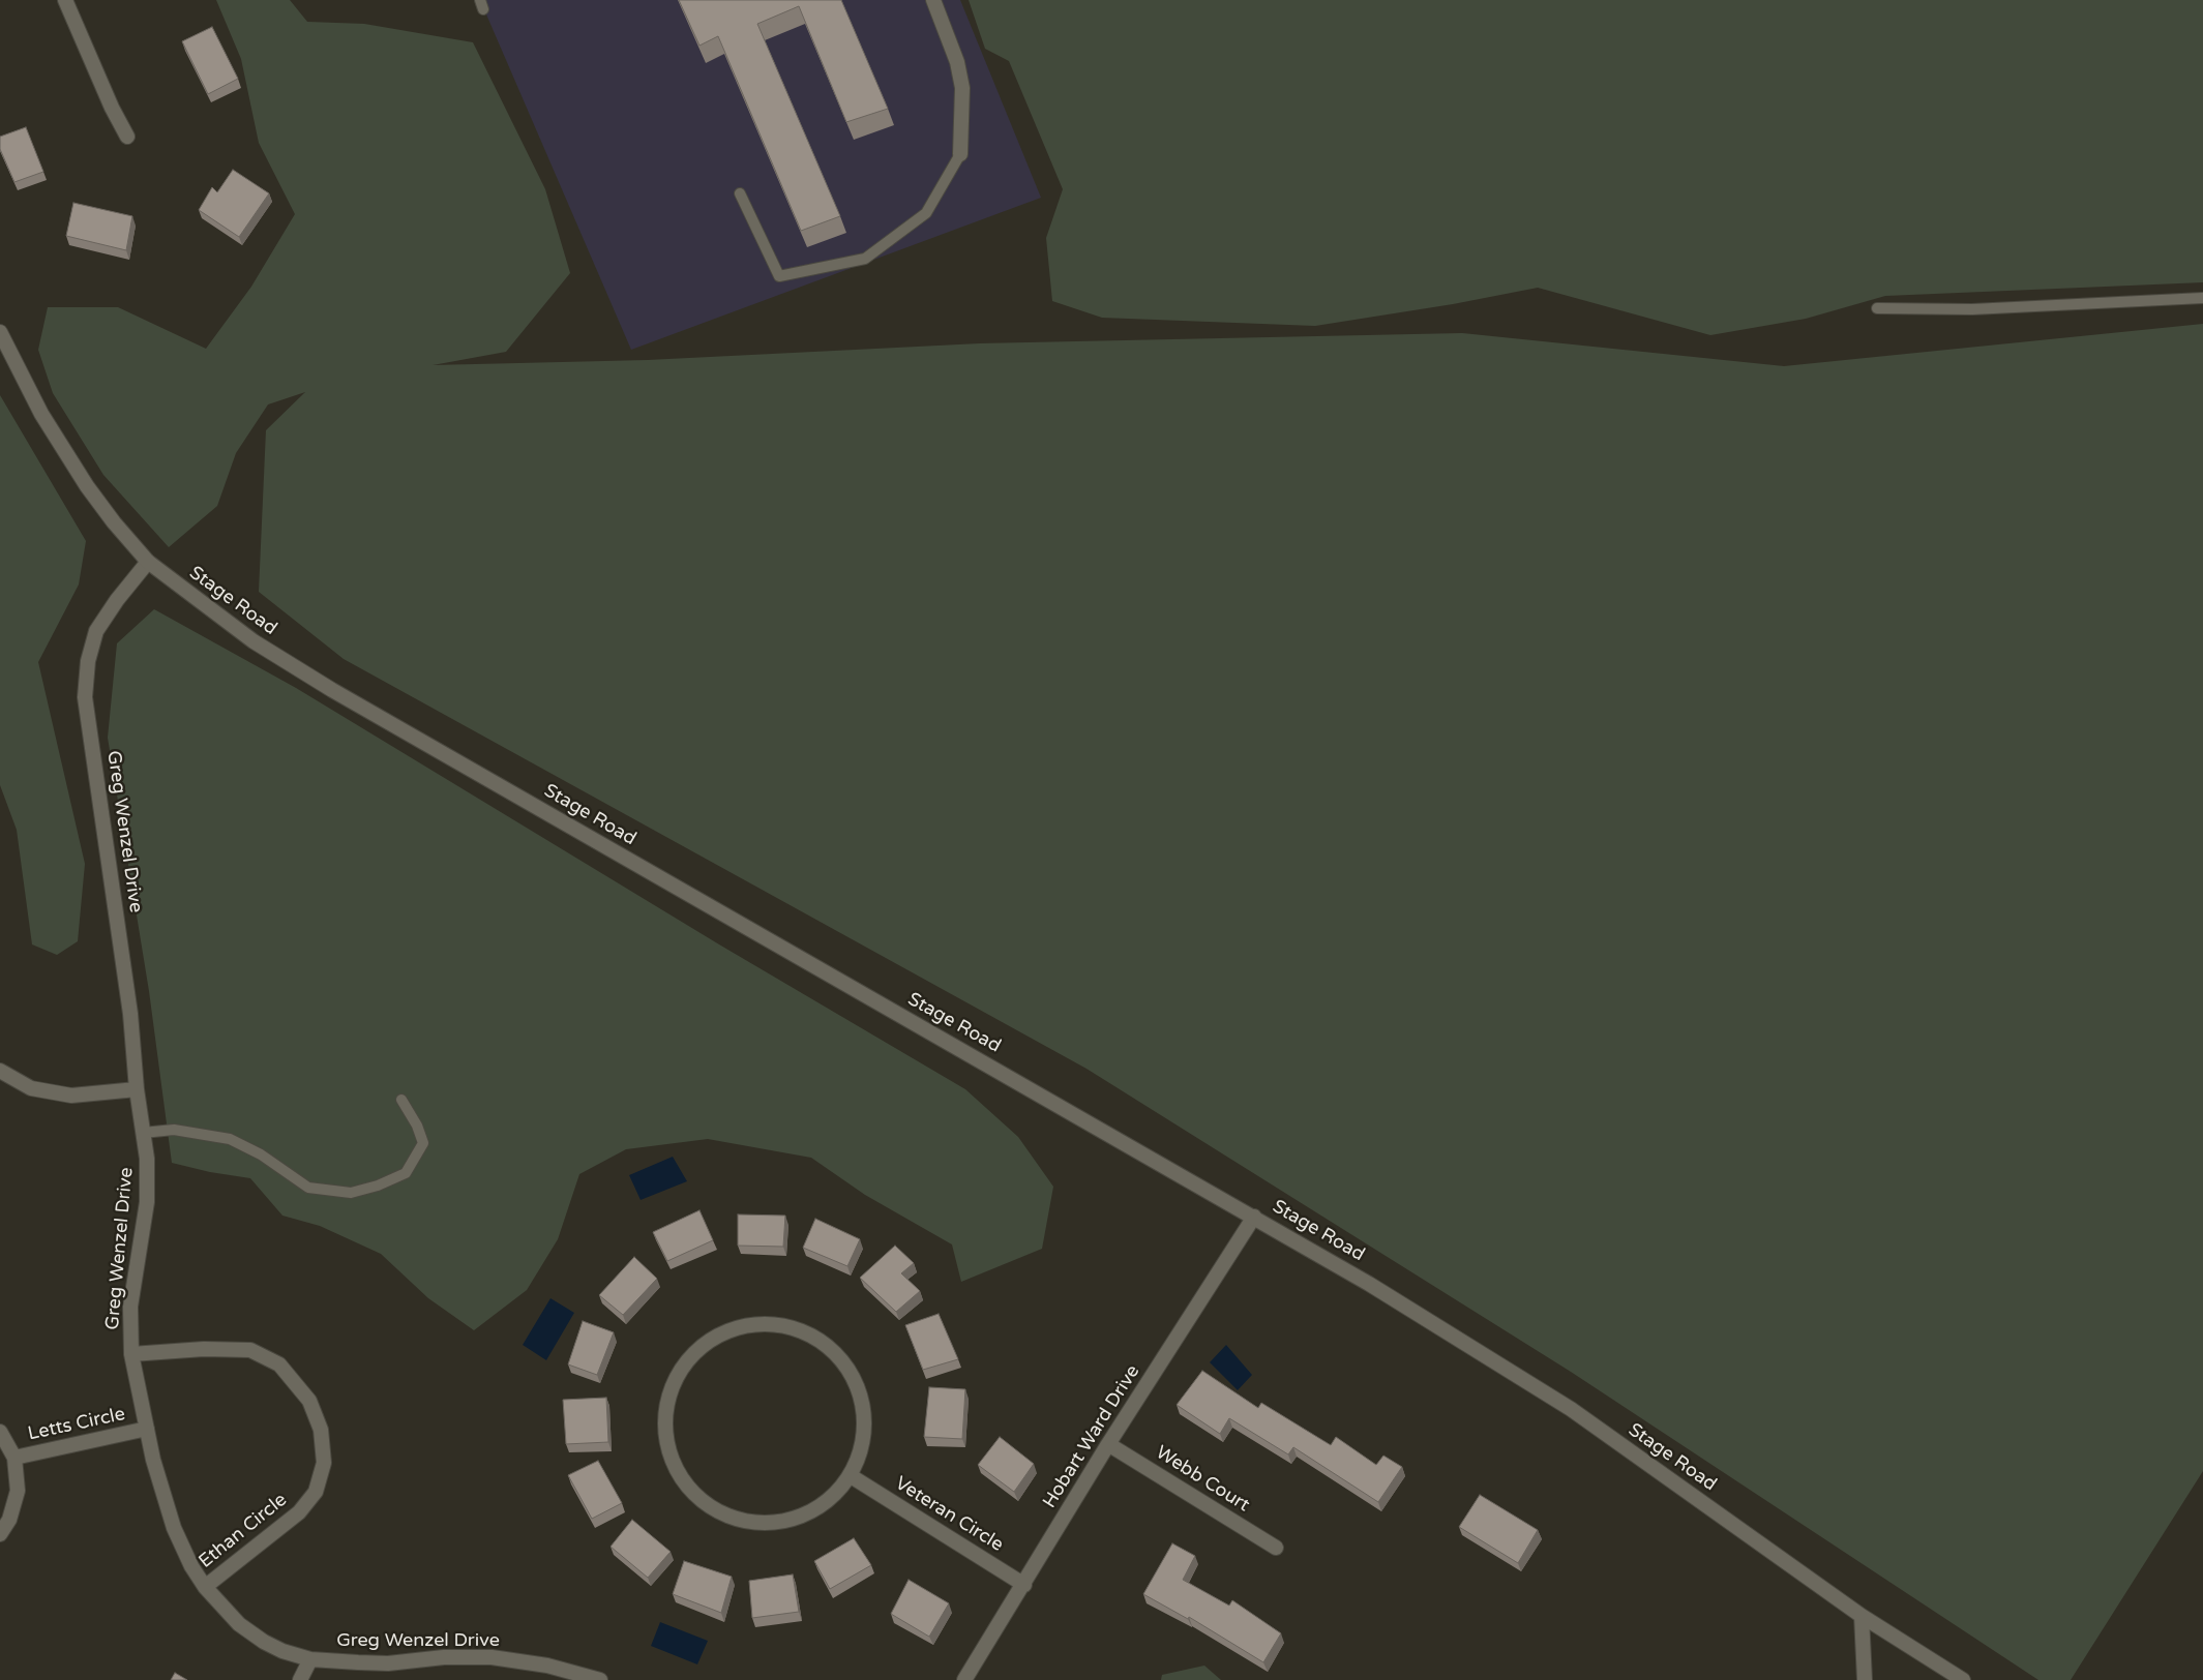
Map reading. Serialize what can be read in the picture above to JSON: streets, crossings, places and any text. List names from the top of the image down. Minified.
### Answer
{"streets":{"street":["Stage Road","Greg Wenzel Drive","Letts Circle","Hobart Ward Drive","Webb Court","Veteran Circle","Ethan Circle"]},"crossings":[["Stage Road","Greg Wenzel Drive"],["Stage Road","Hobart Ward Drive"],["Greg Wenzel Drive","Letts Circle"],["Greg Wenzel Drive","Ethan Circle"],["Hobart Ward Drive","Webb Court"],["Hobart Ward Drive","Veteran Circle"]]}
